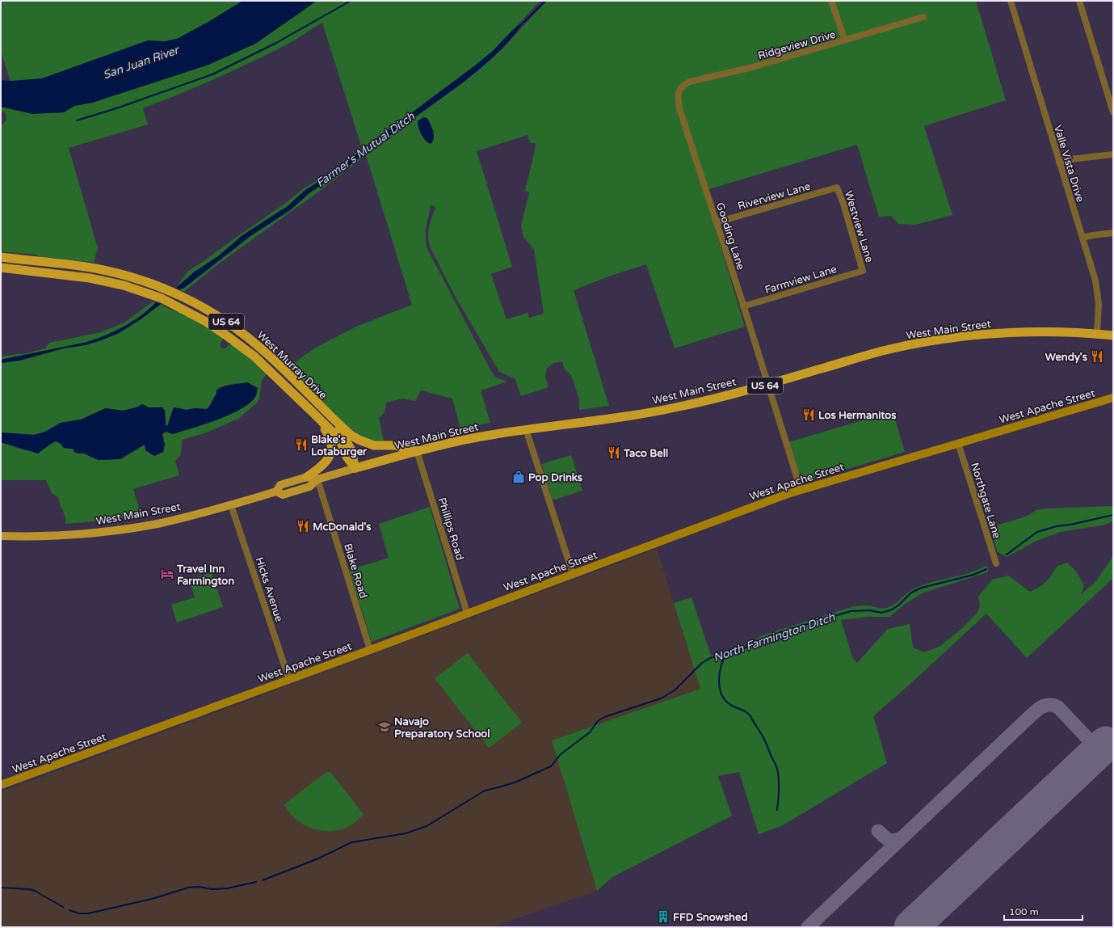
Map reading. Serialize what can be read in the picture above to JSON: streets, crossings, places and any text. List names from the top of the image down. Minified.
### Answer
{"streets":{"highway":["US 64","West Main Street","West Murray Drive"],"main road":["West Apache Street"],"street":["Ridgeview Drive","Valle Vista Drive","Riverview Lane","Westview Lane","Gooding Lane","Farmview Lane","Northgate Lane","Phillips Road","Blake Road","Hicks Avenue"]},"crossings":[["Ridgeview Drive","Gooding Lane"],["Valle Vista Drive","West Main Street"],["Riverview Lane","Westview Lane"],["Riverview Lane","Gooding Lane"],["Westview Lane","Farmview Lane"],["Gooding Lane","Farmview Lane"],["Gooding Lane","West Main Street"],["Gooding Lane","West Apache Street"],["West Main Street","West Murray Drive"],["West Main Street","Phillips Road"],["West Main Street","Blake Road"],["West Main Street","Hicks Avenue"],["West Murray Drive","Phillips Road"],["West Apache Street","Northgate Lane"],["West Apache Street","Phillips Road"],["West Apache Street","Blake Road"],["West Apache Street","Hicks Avenue"]],"water":["San Juan River","Farmer's Mutual Ditch","North Farmington Ditch"],"places":{"restaurant":["Wendy's","Los Hermanitos","Blake's Lotaburger","Taco Bell","McDonald's"],"shop":["Pop Drinks"],"hotel":["Travel Inn Farmington"],"school or university":["Navajo Preparatory School"],"building":["FFD Snowshed"]},"scale_bar":"100 m"}
